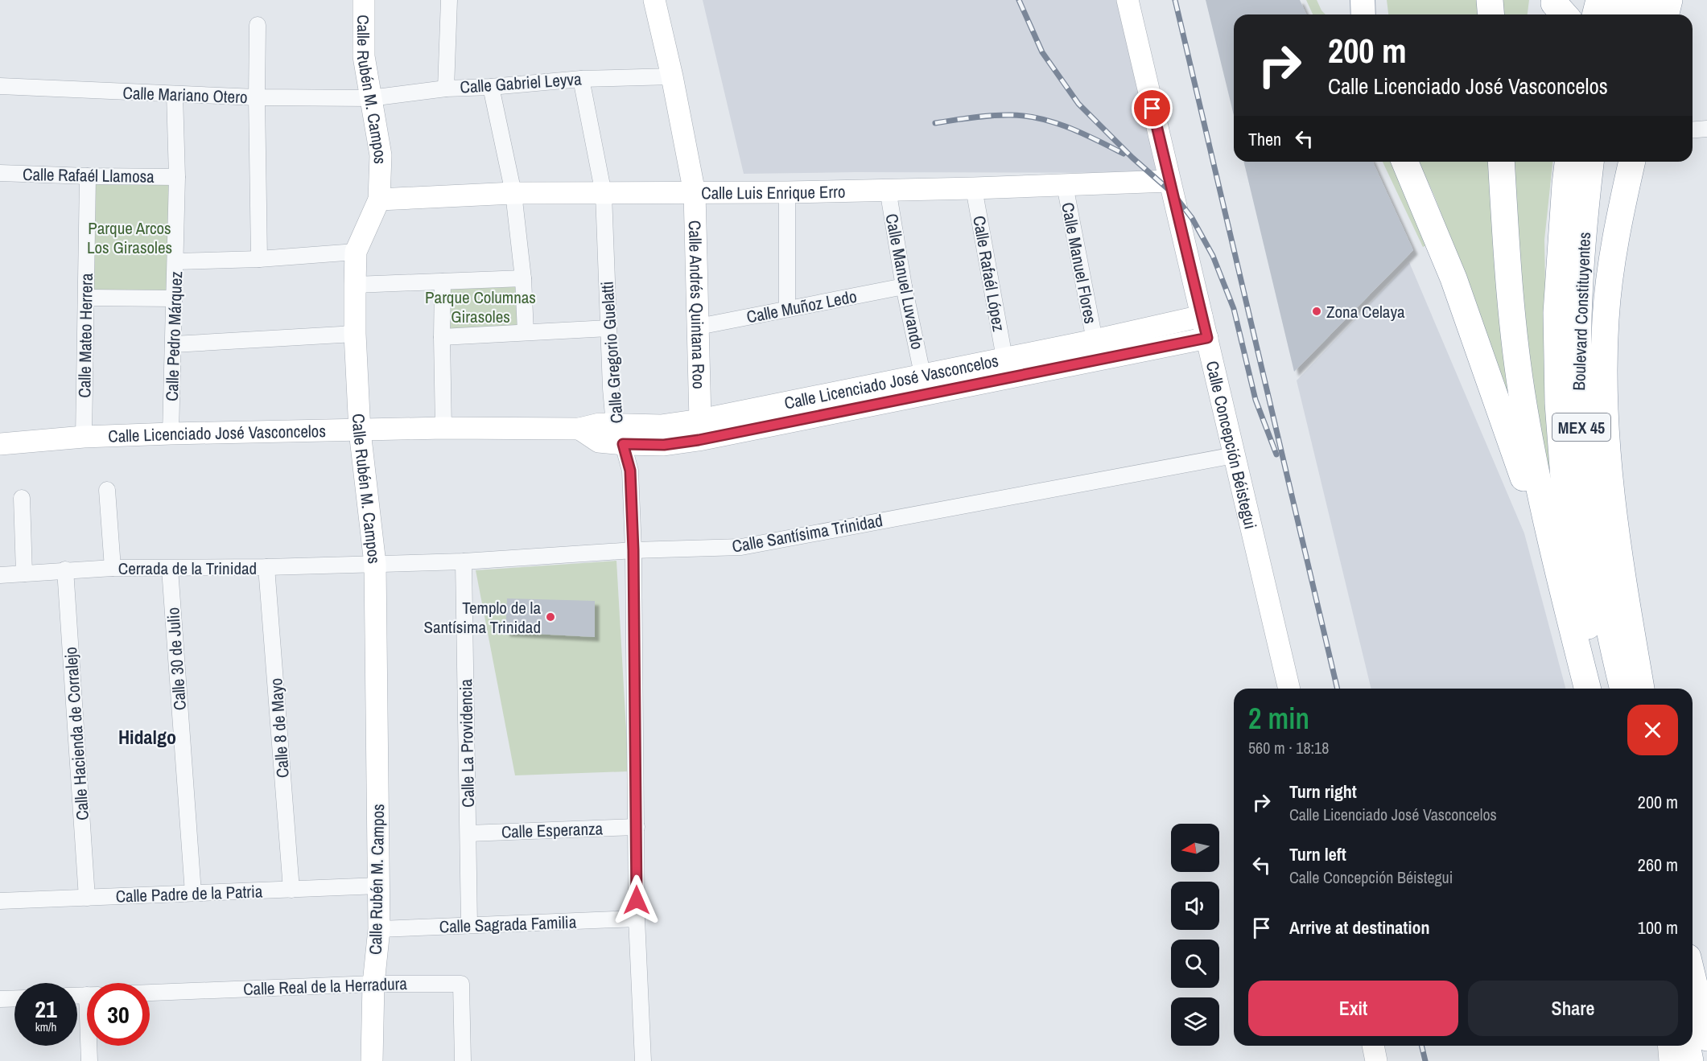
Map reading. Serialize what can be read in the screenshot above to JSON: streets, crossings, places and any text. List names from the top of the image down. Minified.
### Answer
{"streets":{"highway":["Boulevard Constituyentes","MEX 45"],"street":["Calle Gabriel Leyva","Calle Rubén M. Campos","Calle Mariano Otero","Calle Rafaél Llamosa","Calle Luis Enrique Erro","Calle Manuel Flores","Calle Rafaél López","Calle Manuel Luvando","Calle Andrés Quintana Roo","Calle Muñoz Ledo","Calle Mateo Herrera","Calle Pedro Márquez","Calle Gregorio Guelatti","Calle Licenciado José Vasconcelos","Calle Concepción Béistegui","Calle Santísima Trinidad","Cerrada de la Trinidad","Calle 30 de Julio","Calle 8 de Mayo","Calle Hacienda de Corralejo","Calle La Providencia","Calle Esperanza","Calle Padre de la Patria","Calle Sagrada Familia","Calle Real de la Herradura"]},"crossings":[["Calle Gabriel Leyva","Calle Rubén M. Campos"],["Calle Gabriel Leyva","Calle Mariano Otero"],["Calle Gabriel Leyva","Calle Andrés Quintana Roo"],["Calle Gabriel Leyva","Calle Gregorio Guelatti"],["Calle Rubén M. Campos","Calle Mariano Otero"],["Calle Rubén M. Campos","Calle Luis Enrique Erro"],["Calle Rubén M. Campos","Calle Licenciado José Vasconcelos"],["Calle Rubén M. Campos","Calle Santísima Trinidad"],["Calle Rubén M. Campos","Cerrada de la Trinidad"],["Calle Rubén M. Campos","Calle Padre de la Patria"],["Calle Rubén M. Campos","Calle Sagrada Familia"],["Calle Rubén M. Campos","Calle Real de la Herradura"],["Calle Mariano Otero","Calle Pedro Márquez"],["Calle Rafaél Llamosa","Calle Mateo Herrera"],["Calle Rafaél Llamosa","Calle Pedro Márquez"],["Calle Luis Enrique Erro","Calle Manuel Flores"],["Calle Luis Enrique Erro","Calle Rafaél López"],["Calle Luis Enrique Erro","Calle Manuel Luvando"],["Calle Luis Enrique Erro","Calle Andrés Quintana Roo"],["Calle Luis Enrique Erro","Calle Gregorio Guelatti"],["Calle Luis Enrique Erro","Calle Concepción Béistegui"],["Calle Manuel Flores","Calle Licenciado José Vasconcelos"],["Calle Rafaél López","Calle Licenciado José Vasconcelos"],["Calle Manuel Luvando","Calle Muñoz Ledo"],["Calle Manuel Luvando","Calle Licenciado José Vasconcelos"],["Calle Andrés Quintana Roo","Calle Muñoz Ledo"],["Calle Andrés Quintana Roo","Calle Licenciado José Vasconcelos"],["Calle Mateo Herrera","Calle Licenciado José Vasconcelos"],["Calle Pedro Márquez","Calle Licenciado José Vasconcelos"],["Calle Gregorio Guelatti","Calle Licenciado José Vasconcelos"],["Calle Gregorio Guelatti","Calle Santísima Trinidad"],["Calle Gregorio Guelatti","Calle Esperanza"],["Calle Gregorio Guelatti","Calle Sagrada Familia"],["Calle Licenciado José Vasconcelos","Calle Concepción Béistegui"],["Calle Concepción Béistegui","Calle Santísima Trinidad"],["Calle Santísima Trinidad","Cerrada de la Trinidad"],["Calle Santísima Trinidad","Calle La Providencia"],["Cerrada de la Trinidad","Calle 30 de Julio"],["Cerrada de la Trinidad","Calle 8 de Mayo"],["Cerrada de la Trinidad","Calle Hacienda de Corralejo"],["Calle 30 de Julio","Calle Padre de la Patria"],["Calle 8 de Mayo","Calle Padre de la Patria"],["Calle Hacienda de Corralejo","Calle Padre de la Patria"],["Calle La Providencia","Calle Esperanza"],["Calle La Providencia","Calle Sagrada Familia"]],"districts":["Hidalgo"],"parks":["Parque Arcos Los Girasoles","Parque Columnas Girasoles"],"places":["Zona Celaya","Templo de la Santísima Trinidad"],"north":"left","page":{"turn":["200 m","Calle Licenciado José Vasconcelos"],"then":"Then","heading":["2 min","560 m · 18:18"],"list":[{"name":"Turn right","note":"Calle Licenciado José Vasconcelos","value":"200 m"},{"name":"Turn left","note":"Calle Concepción Béistegui","value":"260 m"},{"name":"Arrive at destination","value":"100 m"}],"buttons":["Exit","Share"],"speed":"21 km/h","limit":"30"}}
